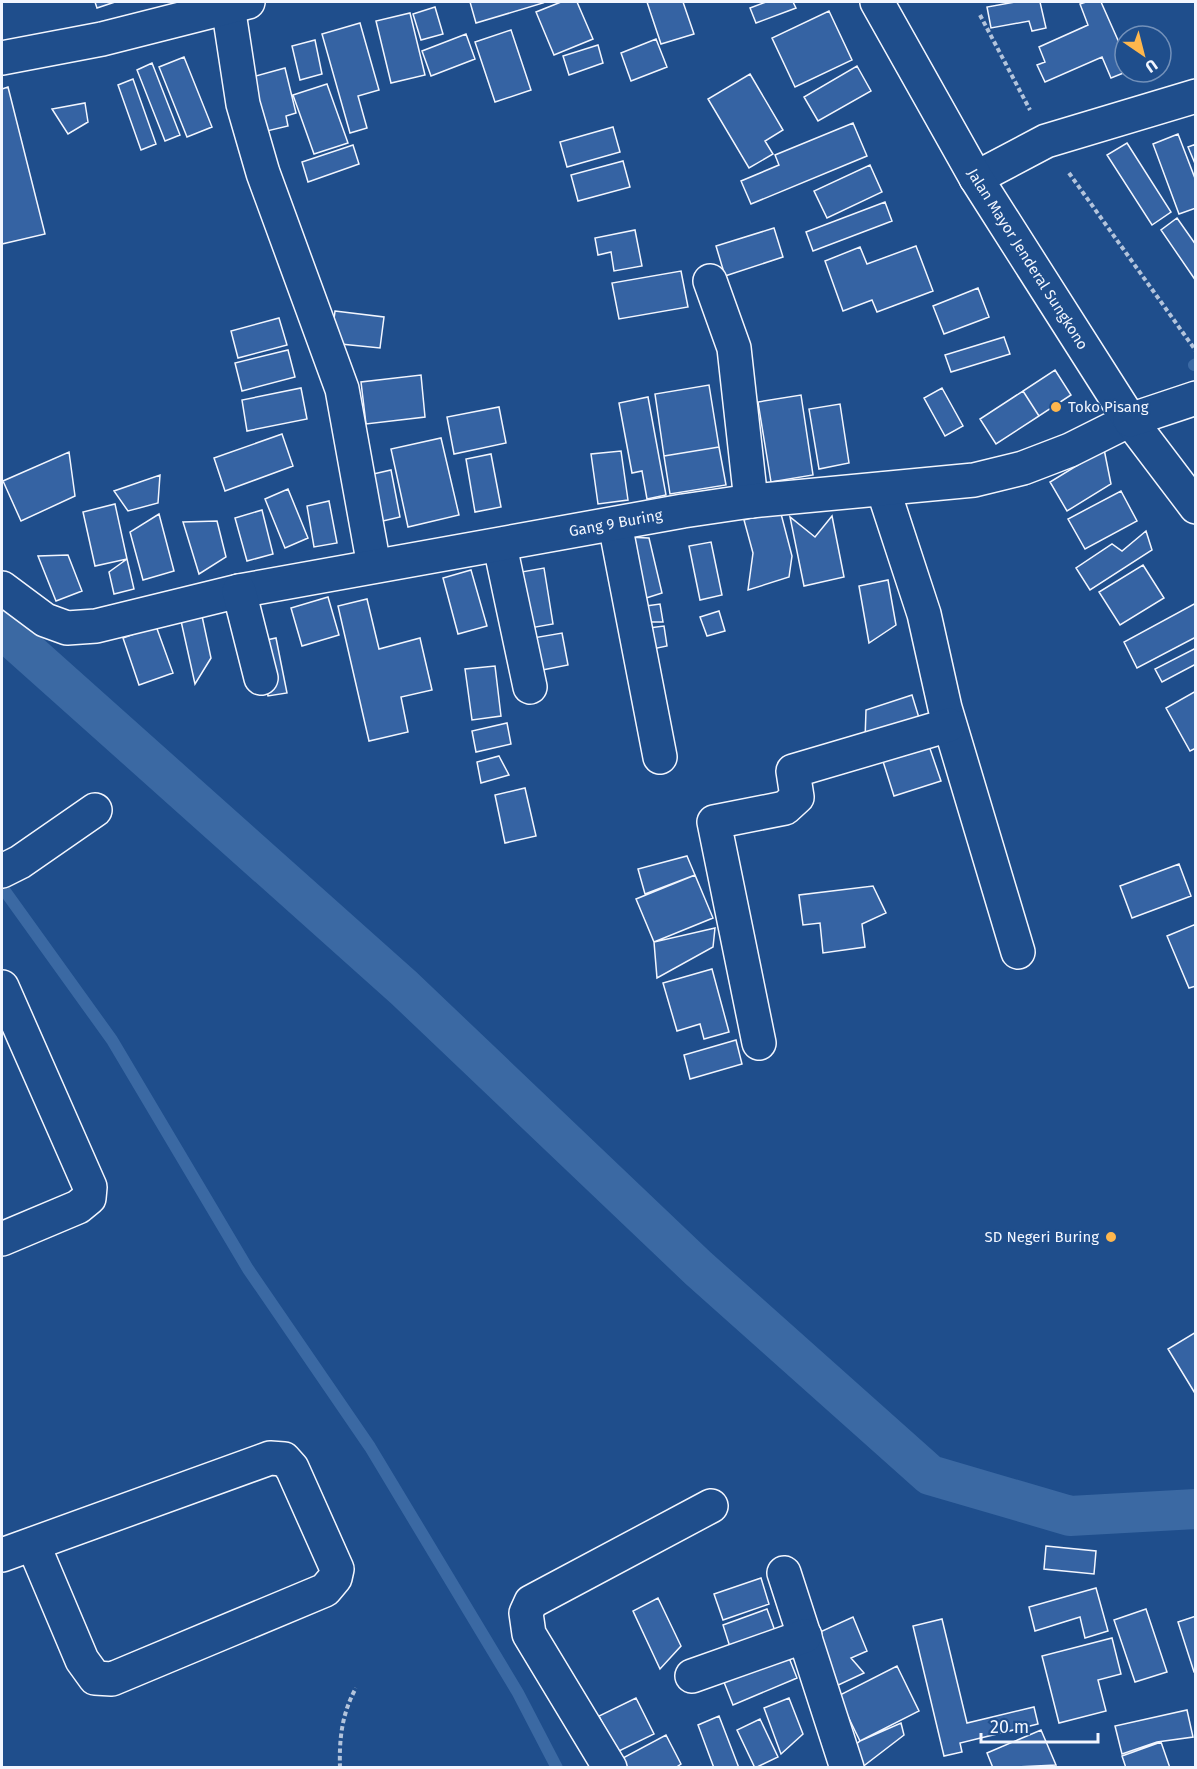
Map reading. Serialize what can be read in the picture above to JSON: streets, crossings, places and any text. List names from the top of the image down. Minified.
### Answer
{"streets":{"street":["Jalan Mayor Jenderal Sungkono","Gang 9 Buring"]},"crossings":[["Jalan Mayor Jenderal Sungkono","Gang 9 Buring"]],"places":["Toko Pisang","SD Negeri Buring"],"scale_bar":"20 m","north":"bottom right"}
